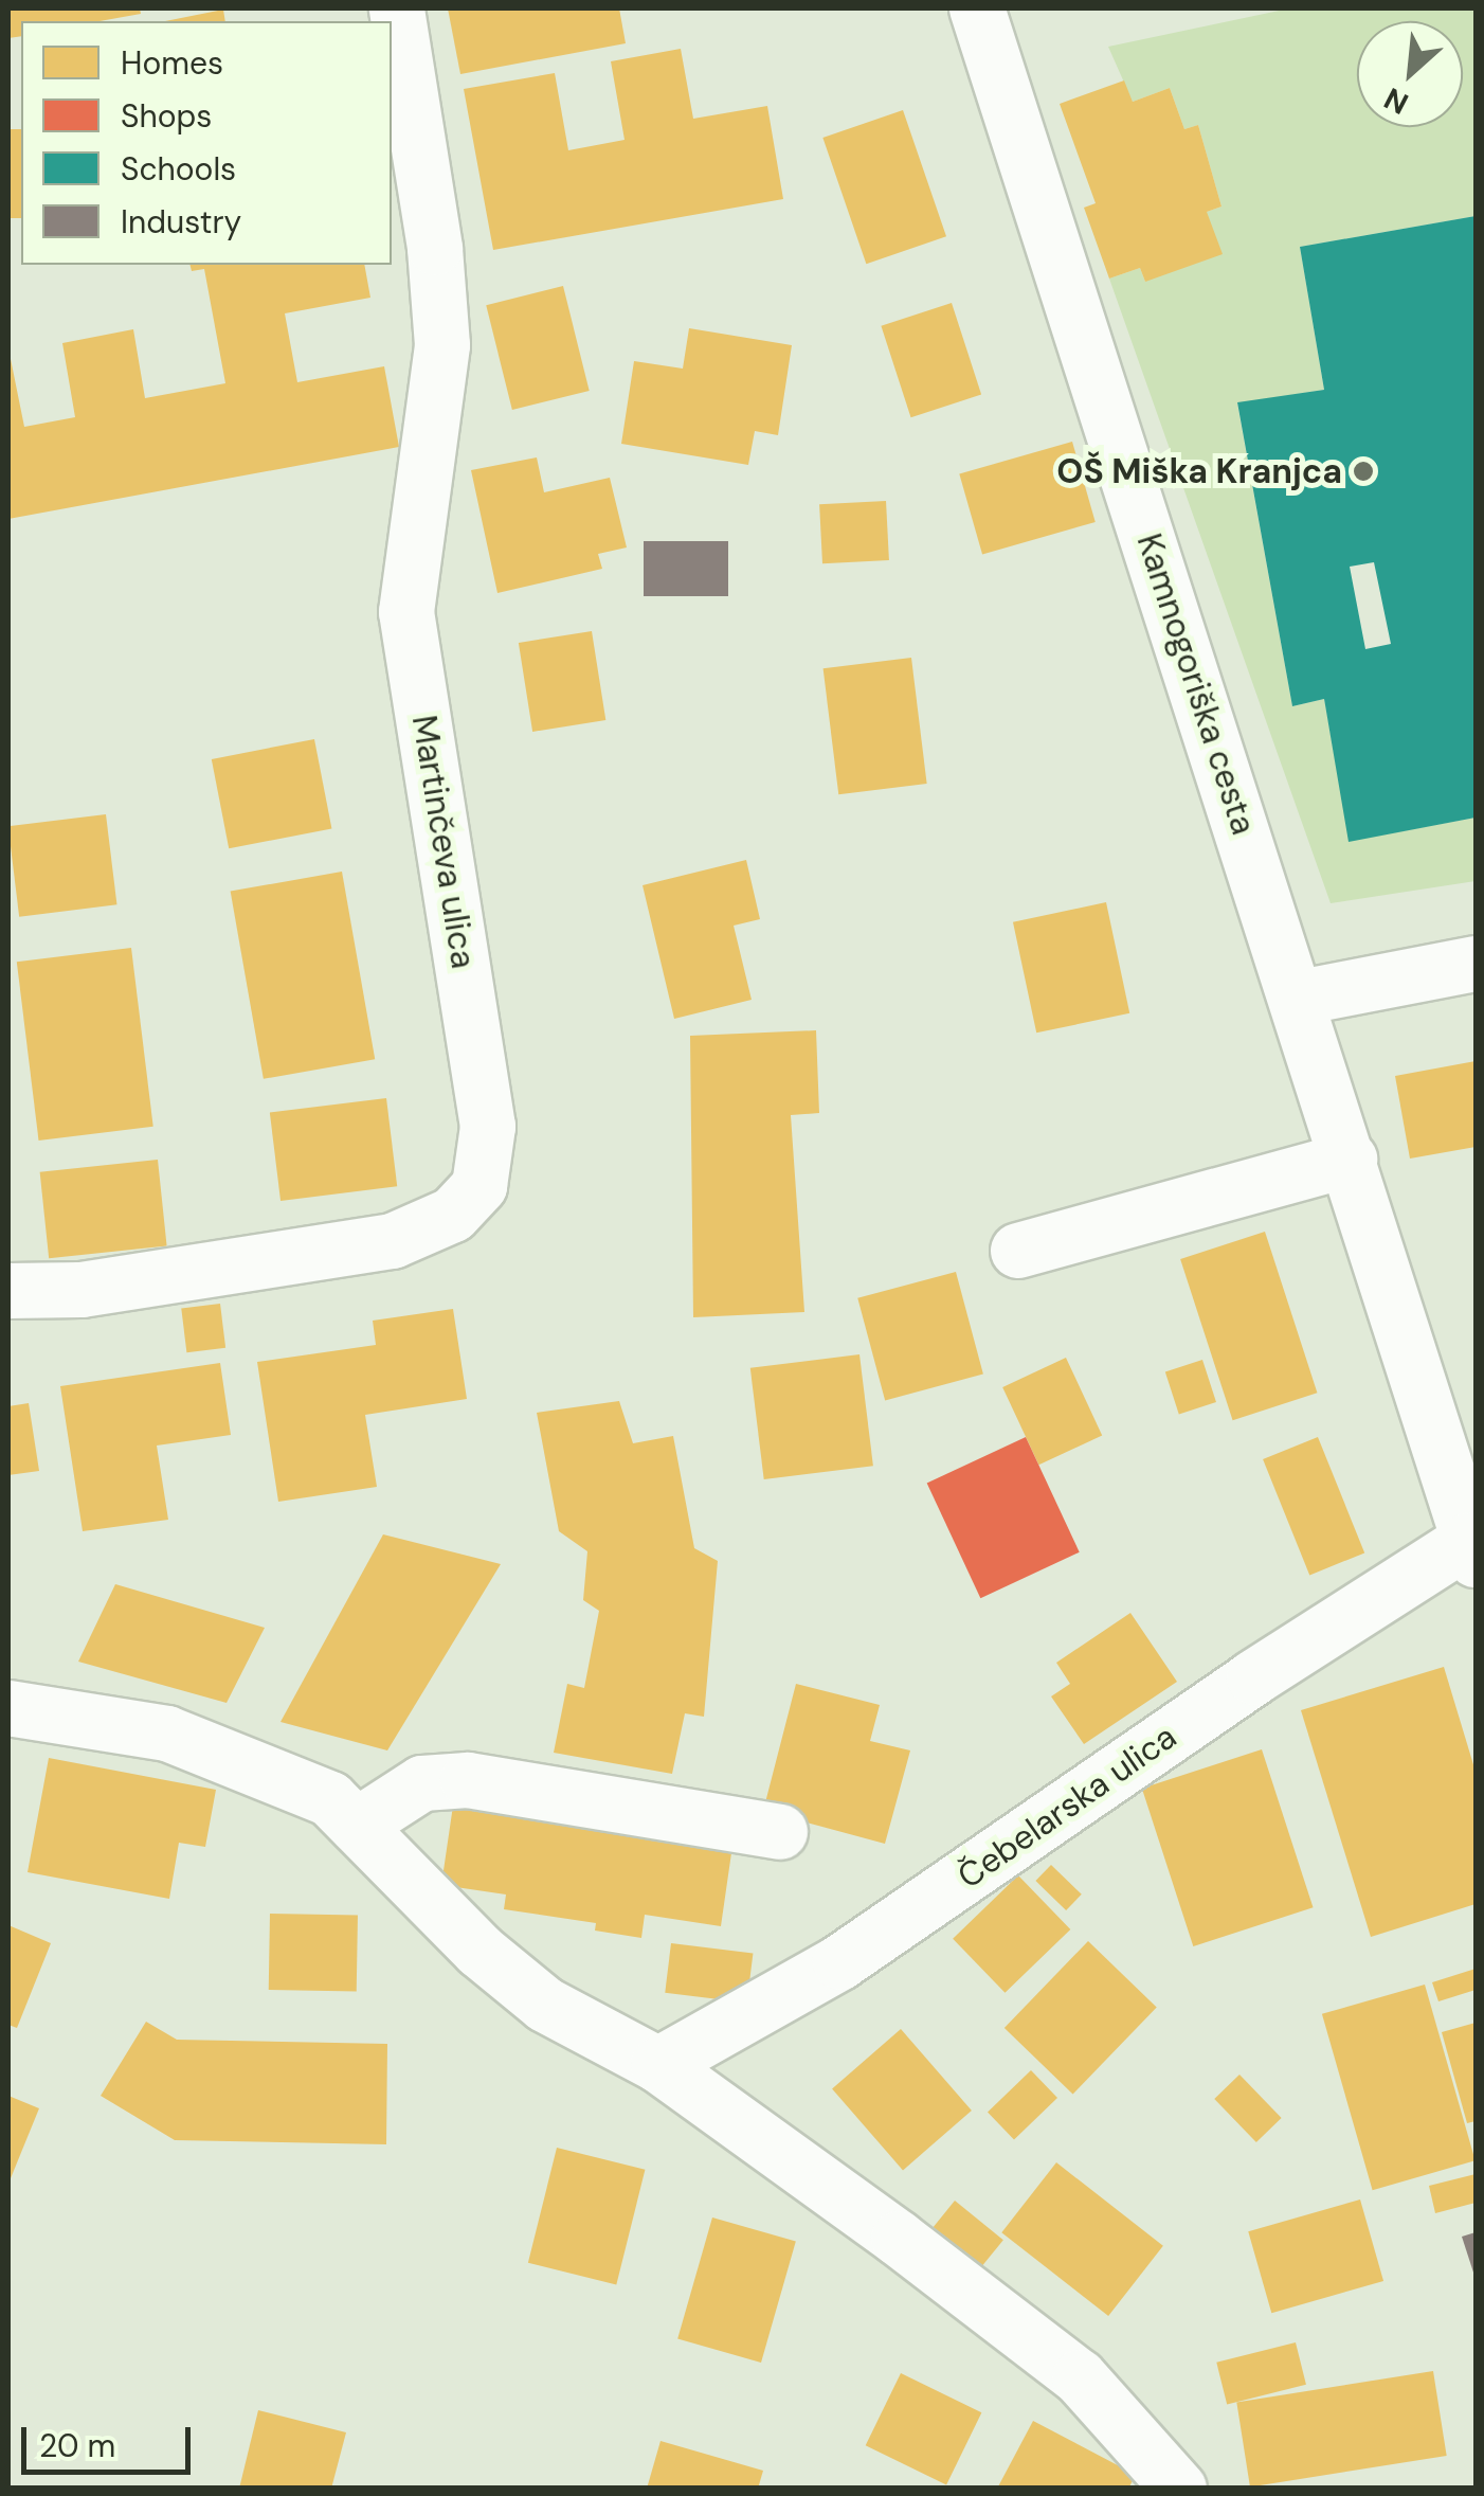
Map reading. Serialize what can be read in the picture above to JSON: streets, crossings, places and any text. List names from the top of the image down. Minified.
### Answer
{"streets":{"street":["Kamnogoriška cesta","Martinčeva ulica","Čebelarska ulica"]},"crossings":[["Kamnogoriška cesta","Čebelarska ulica"]],"places":["OŠ Miška Kranjca"],"legend":["Homes","Shops","Schools","Industry"],"scale_bar":"20 m","north":"bottom left"}
